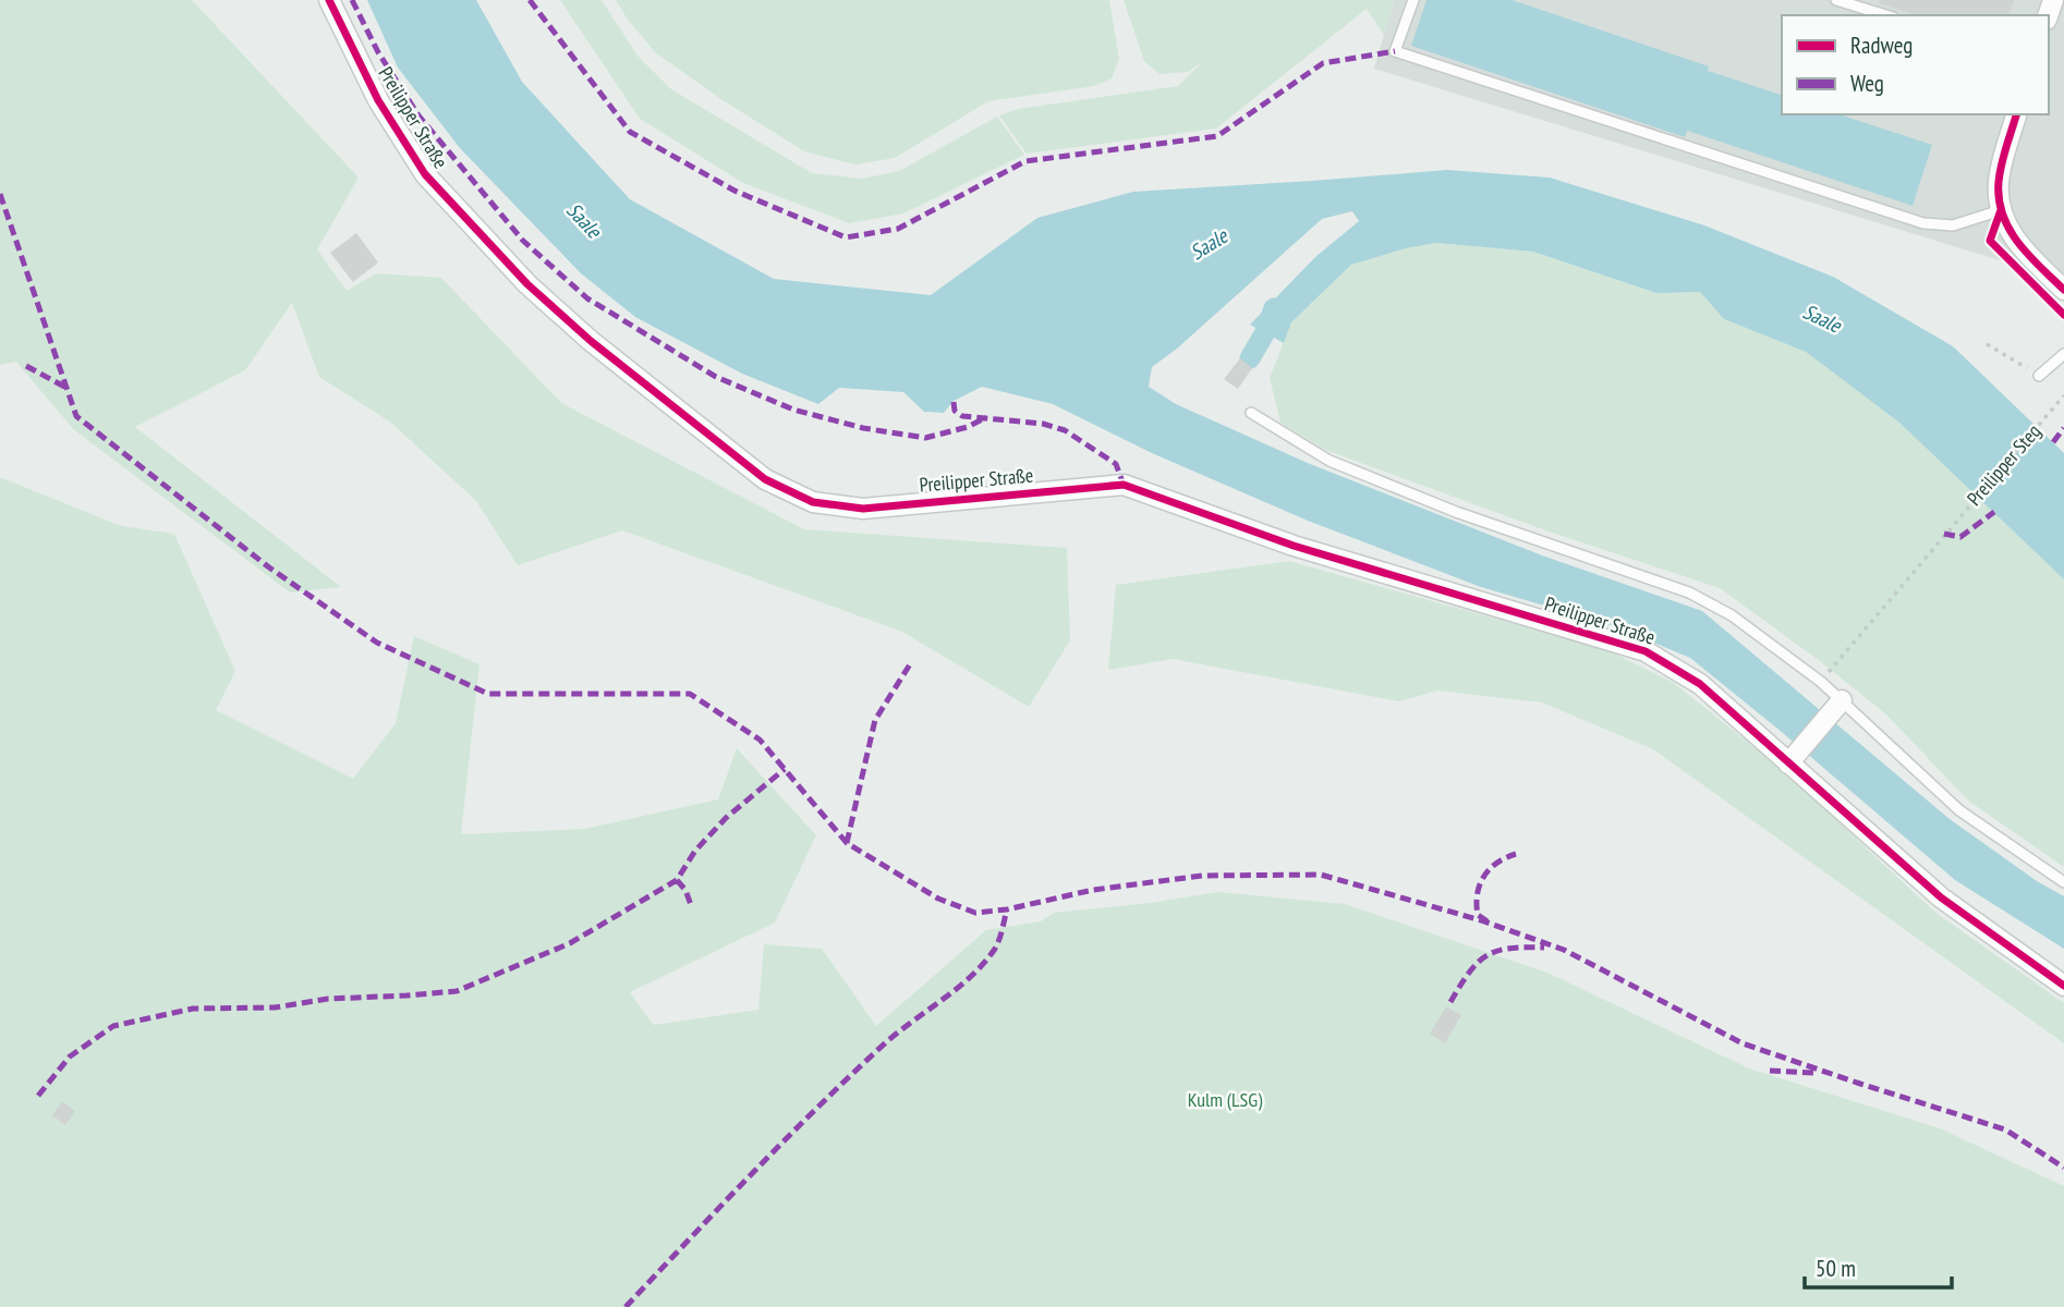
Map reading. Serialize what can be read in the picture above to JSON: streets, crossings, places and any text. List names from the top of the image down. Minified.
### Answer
{"streets":{"street":["Preilipper Straße"],"path":["Preilipper Steg"]},"water":["Saale"],"parks":["Kulm (LSG)"],"legend":["Radweg","Weg"],"scale_bar":"50 m"}
